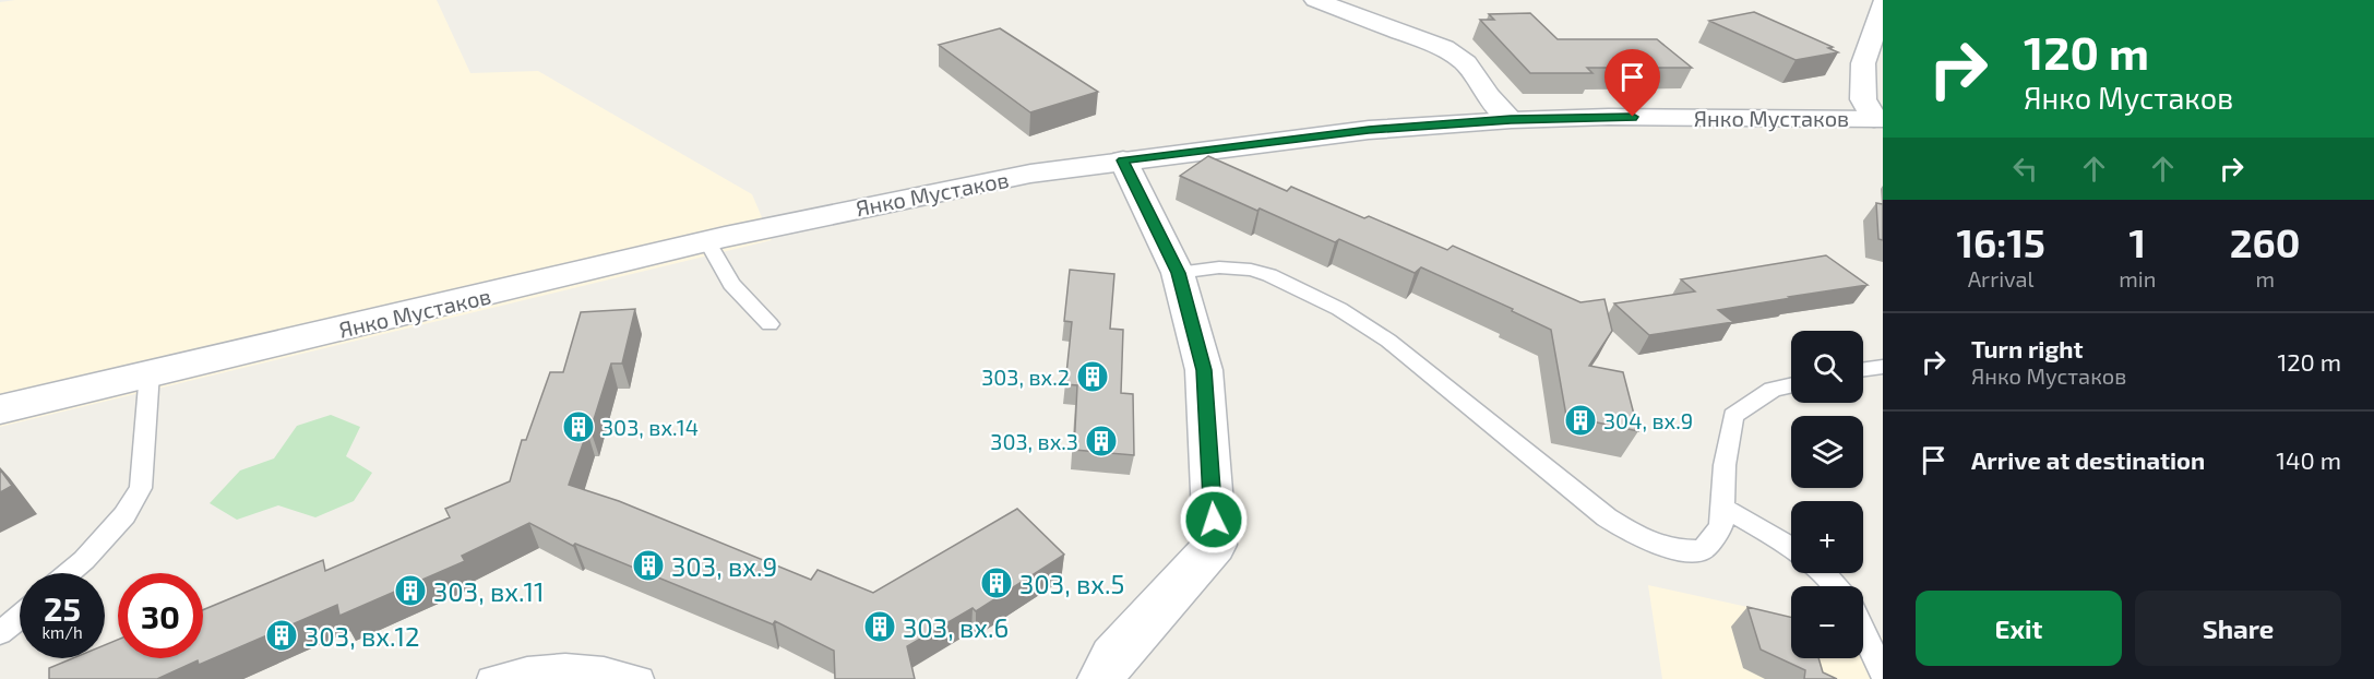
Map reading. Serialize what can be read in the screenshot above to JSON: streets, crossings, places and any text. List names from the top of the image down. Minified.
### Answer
{"streets":{"street":["Янко Мустаков"]},"places":{"building":["303, вх.2","304, вх.9","303, вх.14","303, вх.3","303, вх.9","303, вх.5","303, вх.11","303, вх.6","303, вх.12"]},"page":{"turn":["120 m","Янко Мустаков"],"eta":["16:15","Arrival","1","min","260","m"],"list":[{"name":"Turn right","note":"Янко Мустаков","value":"120 m"},{"name":"Arrive at destination","value":"140 m"}],"map_buttons":["+","−"],"speed":"25 km/h","limit":"30","buttons":["Exit","Share"]}}
